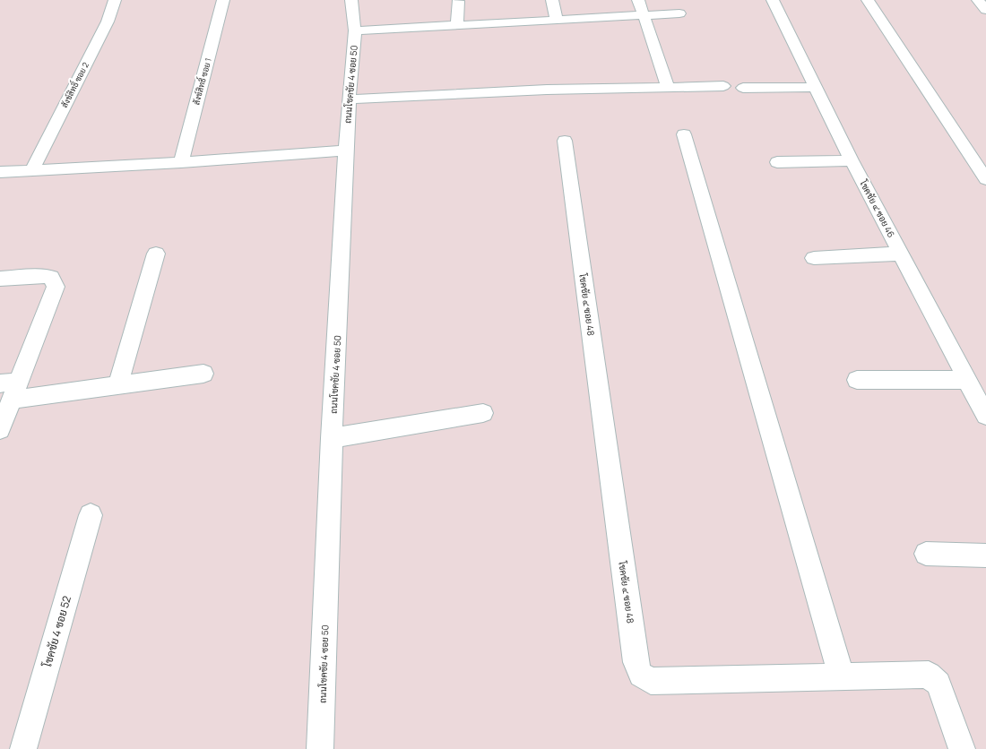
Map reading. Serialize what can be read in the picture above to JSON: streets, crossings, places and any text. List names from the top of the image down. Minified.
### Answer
{"streets":{"street":["สังข์สิทธิ์ ซอย 1","ถนนโชคชัย 4 ซอย 50","สังข์สิทธิ์ ซอย 2","โชคชัย ๔ ซอย 46","โชคชัย ๔ ซอย 48","โชคชัย 4 ซอย 52"]}}
